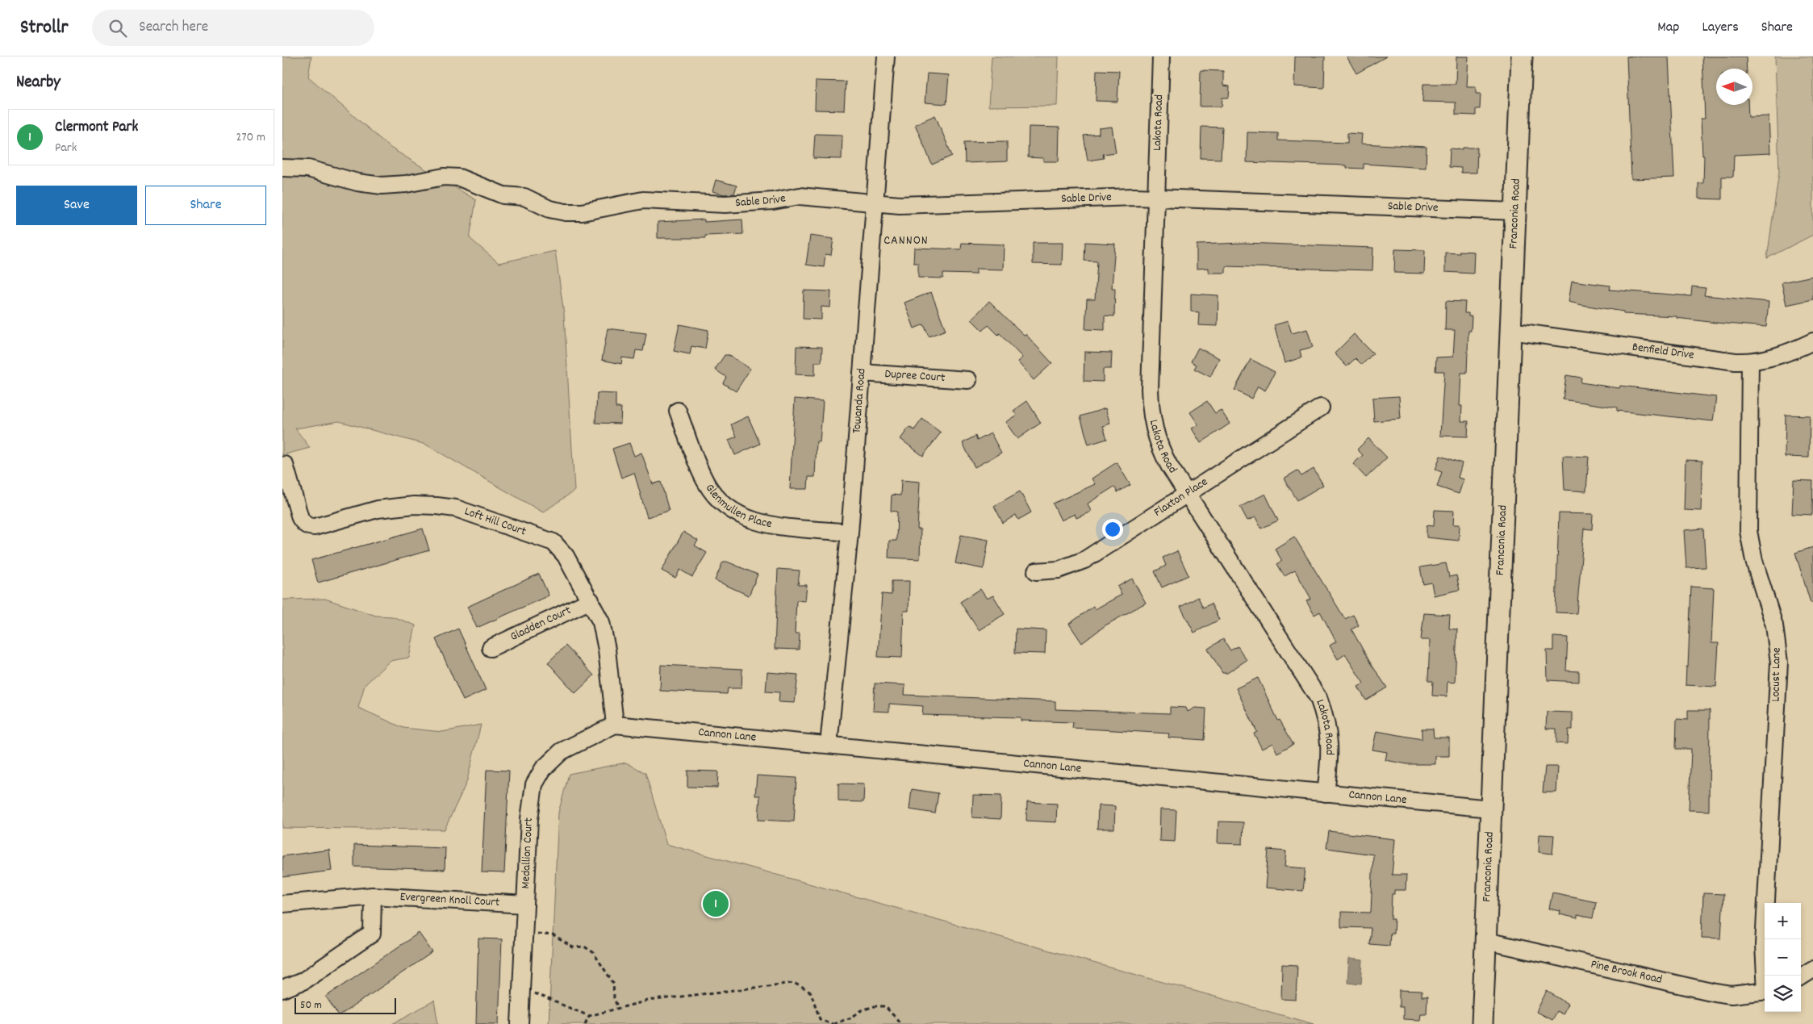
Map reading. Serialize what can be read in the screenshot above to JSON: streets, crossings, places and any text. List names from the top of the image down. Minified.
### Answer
{"streets":{"main road":["Franconia Road"],"street":["Lakota Road","Sable Drive","Benfield Drive","Dupree Court","Towanda Road","Flaxton Place","Glenmullen Place","Loft Hill Court","Gladden Court","Locust Lane","Cannon Lane","Medallion Court","Evergreen Knoll Court","Pine Brook Road"]},"crossings":[["Lakota Road","Sable Drive"],["Lakota Road","Flaxton Place"],["Lakota Road","Cannon Lane"],["Sable Drive","Franconia Road"],["Sable Drive","Towanda Road"],["Franconia Road","Benfield Drive"],["Franconia Road","Cannon Lane"],["Franconia Road","Pine Brook Road"],["Benfield Drive","Locust Lane"],["Dupree Court","Towanda Road"],["Towanda Road","Glenmullen Place"],["Towanda Road","Cannon Lane"],["Loft Hill Court","Gladden Court"],["Loft Hill Court","Cannon Lane"],["Loft Hill Court","Medallion Court"],["Cannon Lane","Medallion Court"],["Medallion Court","Evergreen Knoll Court"]],"districts":["CANNON"],"scale_bar":"50 m","north":"left","page":{"header":"Strollr","search":"Search here","nav":["Map","Layers","Share"],"heading":"Nearby","list":[{"mark":"1","name":"Clermont Park","note":"Park","value":"270 m"}],"buttons":["Save","Share"],"pins":"1","map_buttons":["+","−"],"scale":"50 m"}}
